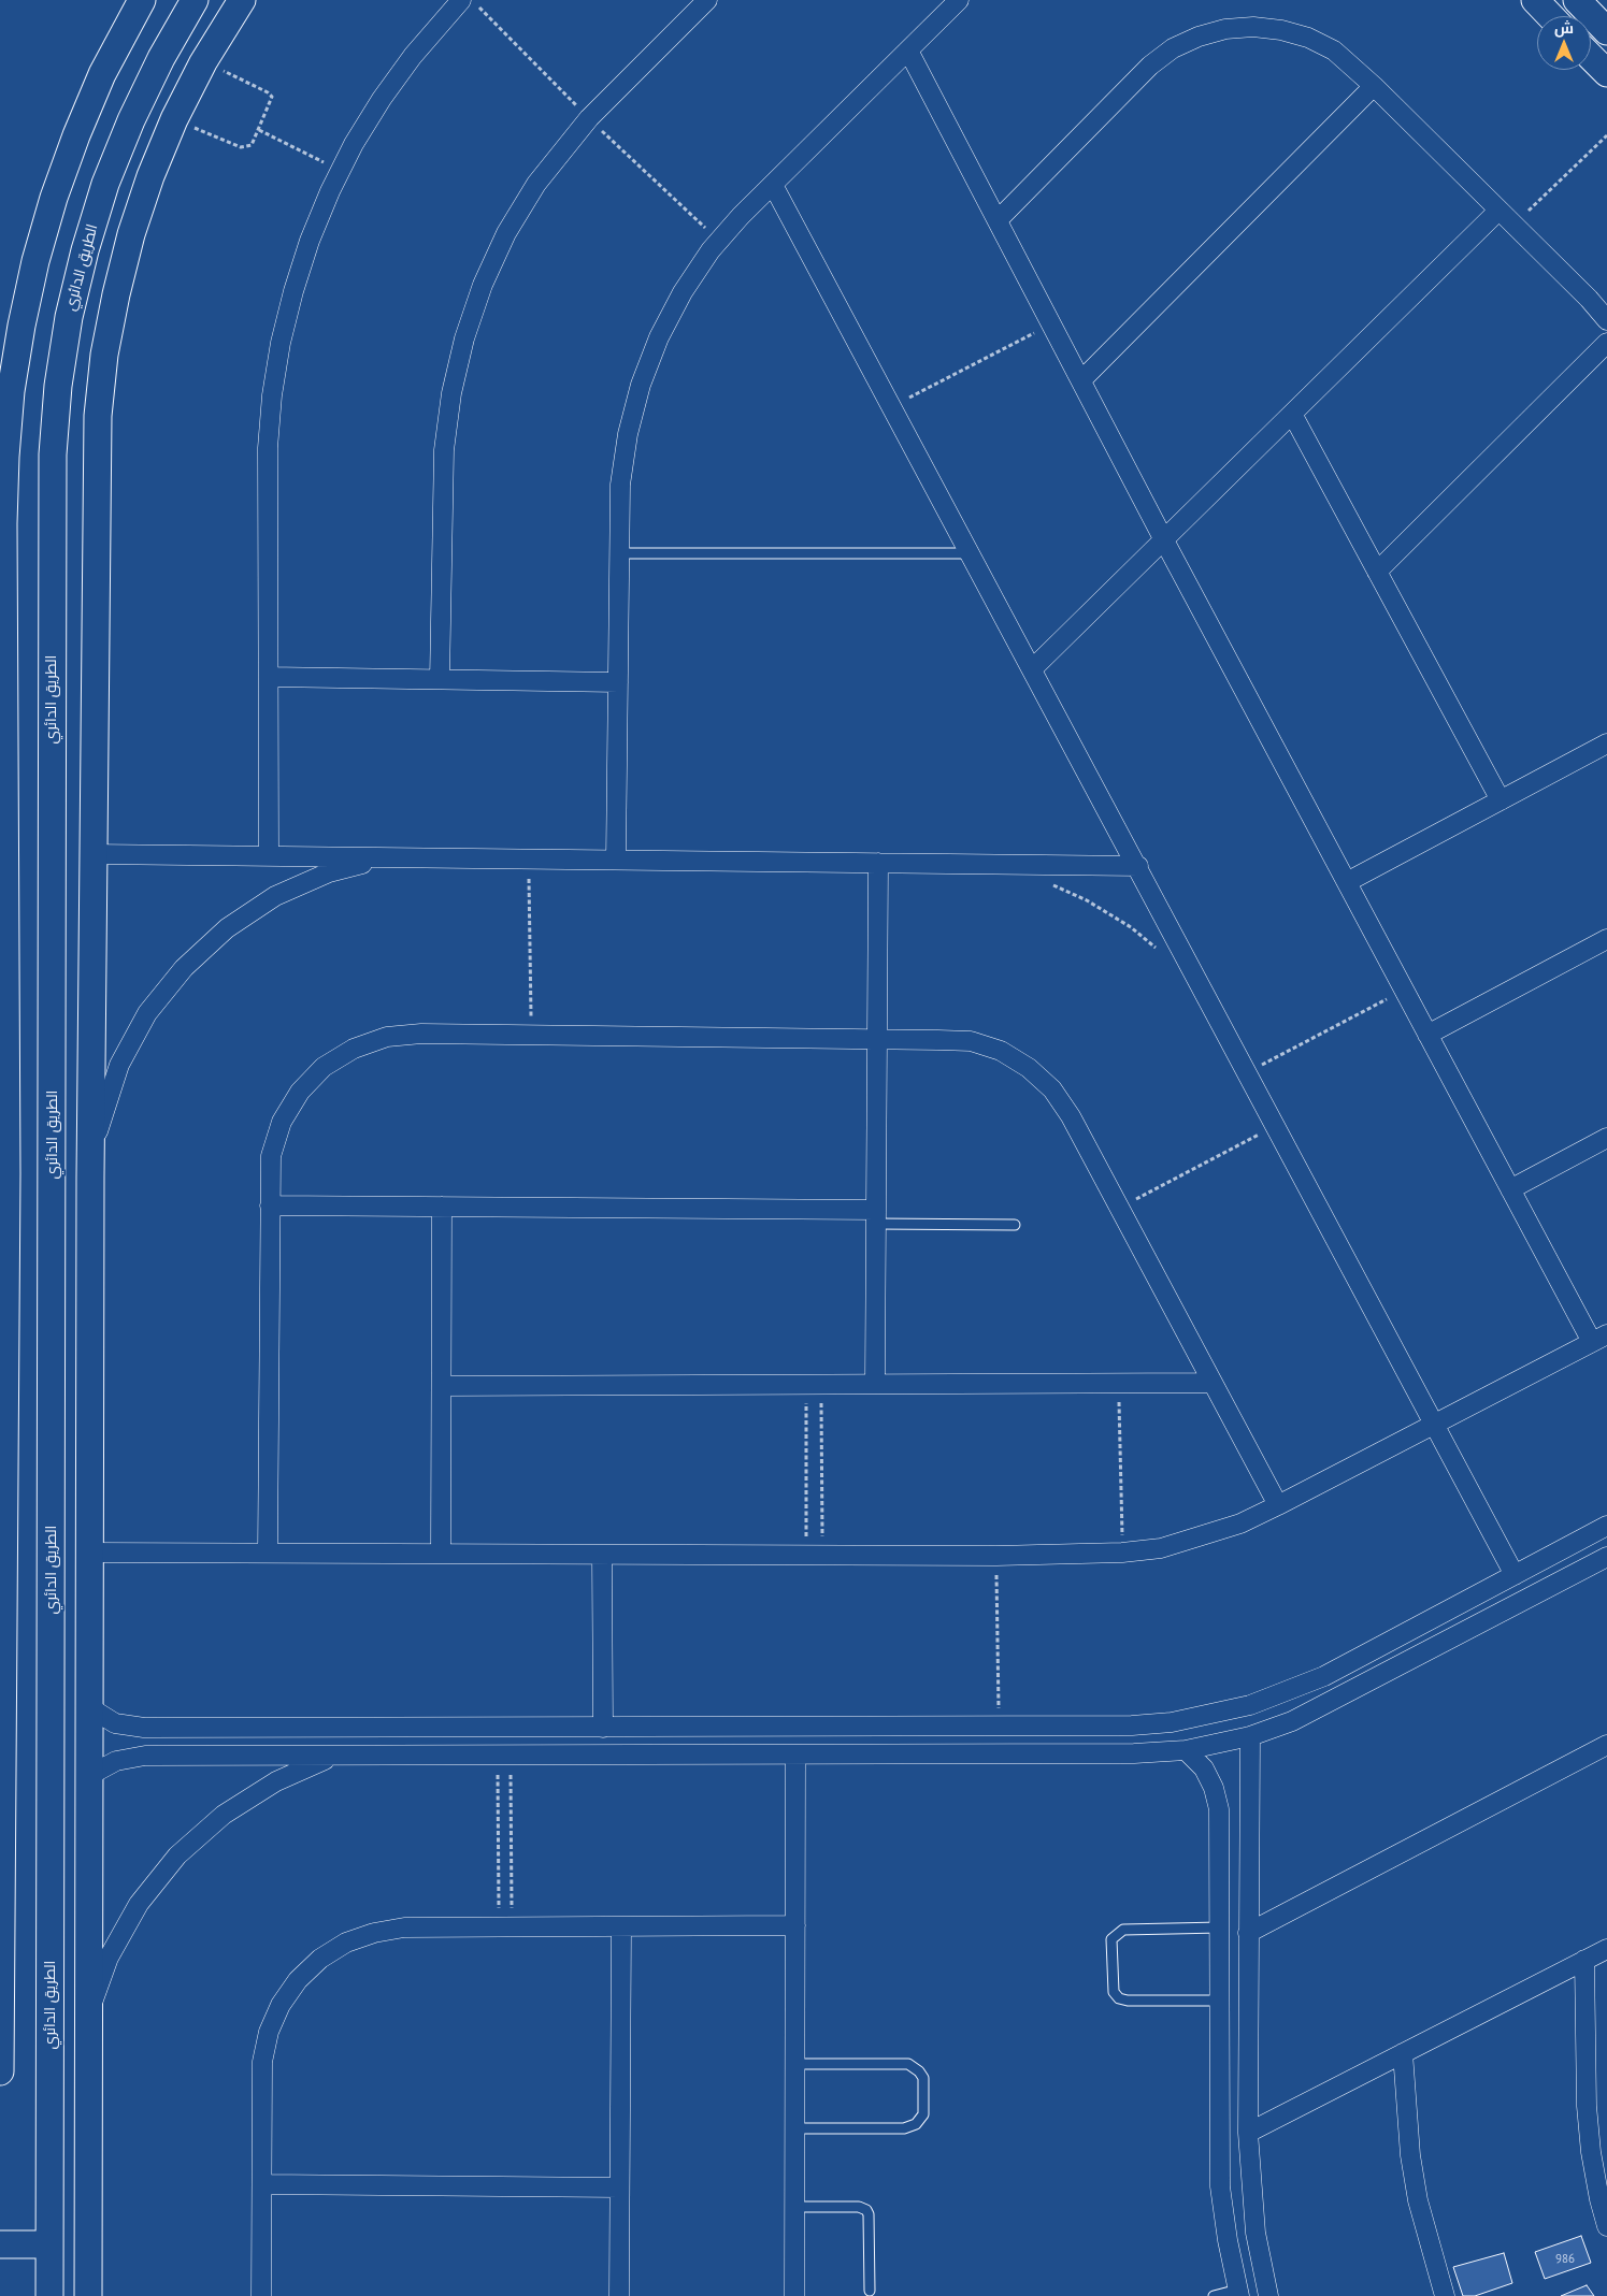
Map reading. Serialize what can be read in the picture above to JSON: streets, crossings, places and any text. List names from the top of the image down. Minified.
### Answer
{"streets":{"main road":["الطريق الدائري"]},"house_numbers":["986"],"north":"top"}
